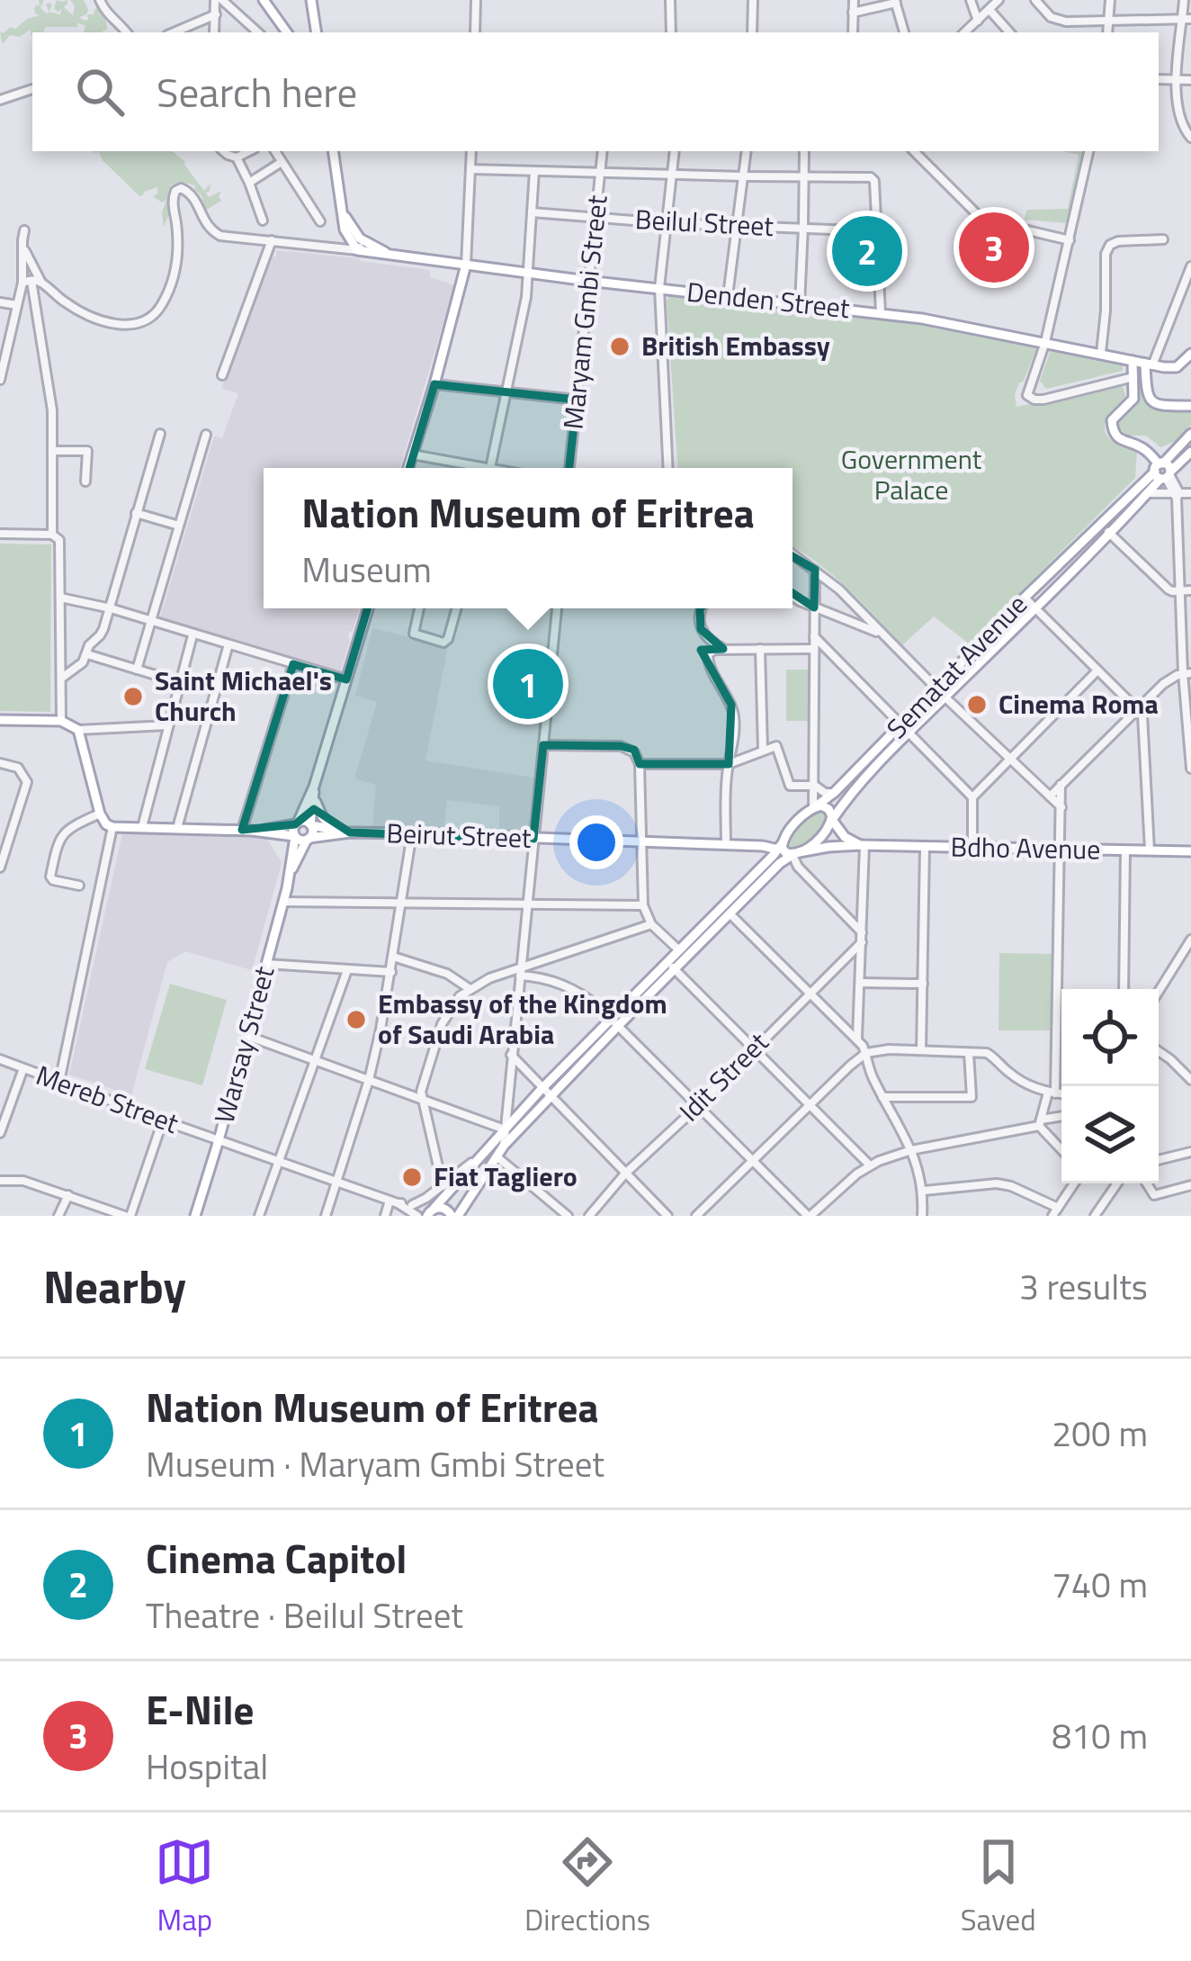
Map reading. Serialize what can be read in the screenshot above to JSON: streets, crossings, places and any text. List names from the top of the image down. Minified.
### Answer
{"streets":{"main road":["Denden Street","Sematat Avenue","Beirut Street","Bdho Avenue","Warsay Street"],"street":["Beilul Street","Maryam Gmbi Street","Idit Street","Mereb Street"]},"crossings":[["Beilul Street","Maryam Gmbi Street"],["Denden Street","Maryam Gmbi Street"],["Sematat Avenue","Beirut Street"],["Sematat Avenue","Bdho Avenue"],["Beirut Street","Bdho Avenue"],["Warsay Street","Mereb Street"]],"parks":["Government Palace"],"places":["British Embassy","Saint Michael's Church","Cinema Roma","Embassy of the Kingdom of Saudi Arabia","Fiat Tagliero"],"page":{"search":"Search here","pins":["3","2","1"],"popup":["Nation Museum of Eritrea","Museum"],"heading":["Nearby","3 results"],"list":[{"mark":"1","name":"Nation Museum of Eritrea","note":"Museum · Maryam Gmbi Street","value":"200 m"},{"mark":"2","name":"Cinema Capitol","note":"Theatre · Beilul Street","value":"740 m"},{"mark":"3","name":"E-Nile","note":"Hospital","value":"810 m"}],"nav":["Map","Directions","Saved"]}}
